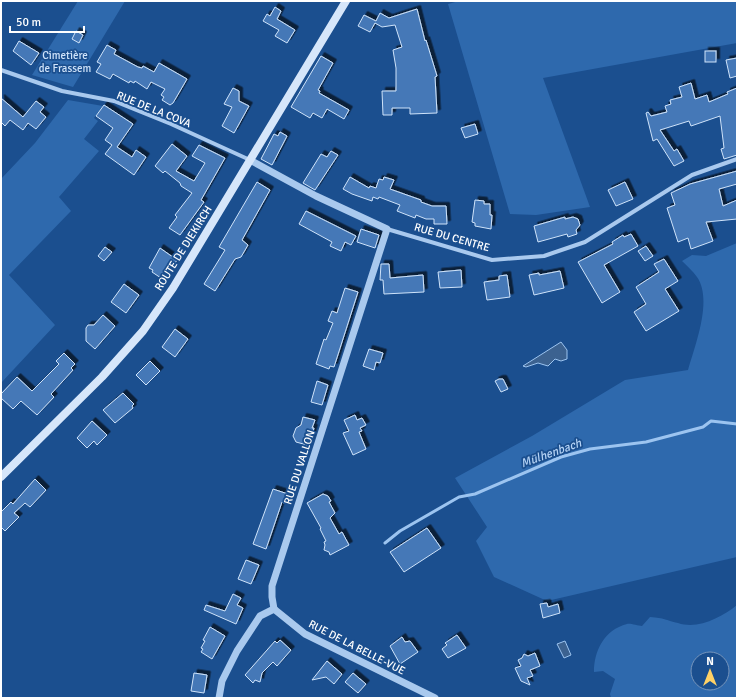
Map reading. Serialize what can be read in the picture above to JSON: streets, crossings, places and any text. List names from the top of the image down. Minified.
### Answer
{"streets":{"main road":["ROUTE DE DIEKIRCH"],"street":["RUE DE LA COVA","RUE DU CENTRE","RUE DU VALLON","RUE DE LA BELLE-VUE"]},"crossings":[["RUE DE LA COVA","RUE DU CENTRE"],["RUE DE LA COVA","ROUTE DE DIEKIRCH"],["RUE DU CENTRE","ROUTE DE DIEKIRCH"],["RUE DU CENTRE","RUE DU VALLON"],["RUE DU VALLON","RUE DE LA BELLE-VUE"]],"water":["Mülhenbach"],"parks":["Cimetière de Frassem"],"scale_bar":"50 m","north":"top"}
